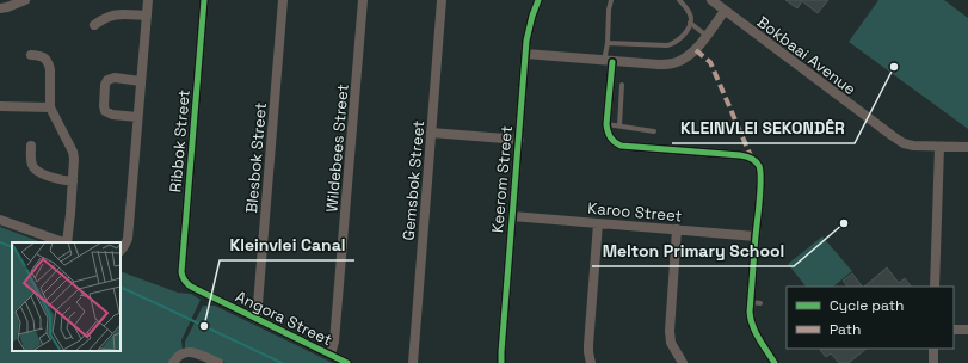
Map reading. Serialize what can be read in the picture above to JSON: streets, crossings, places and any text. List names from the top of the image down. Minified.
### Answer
{"streets":{"street":["Bokbaai Avenue","Ribbok Street","Wildebees Street","Blesbok Street","Keerom Street","Gemsbok Street","Karoo Street","Angora Street"]},"crossings":[["Ribbok Street","Angora Street"],["Wildebees Street","Angora Street"],["Blesbok Street","Angora Street"],["Keerom Street","Karoo Street"]],"places":["KLEINVLEI SEKONDÊR","Melton Primary School","Kleinvlei Canal"],"legend":["Cycle path","Path"]}
